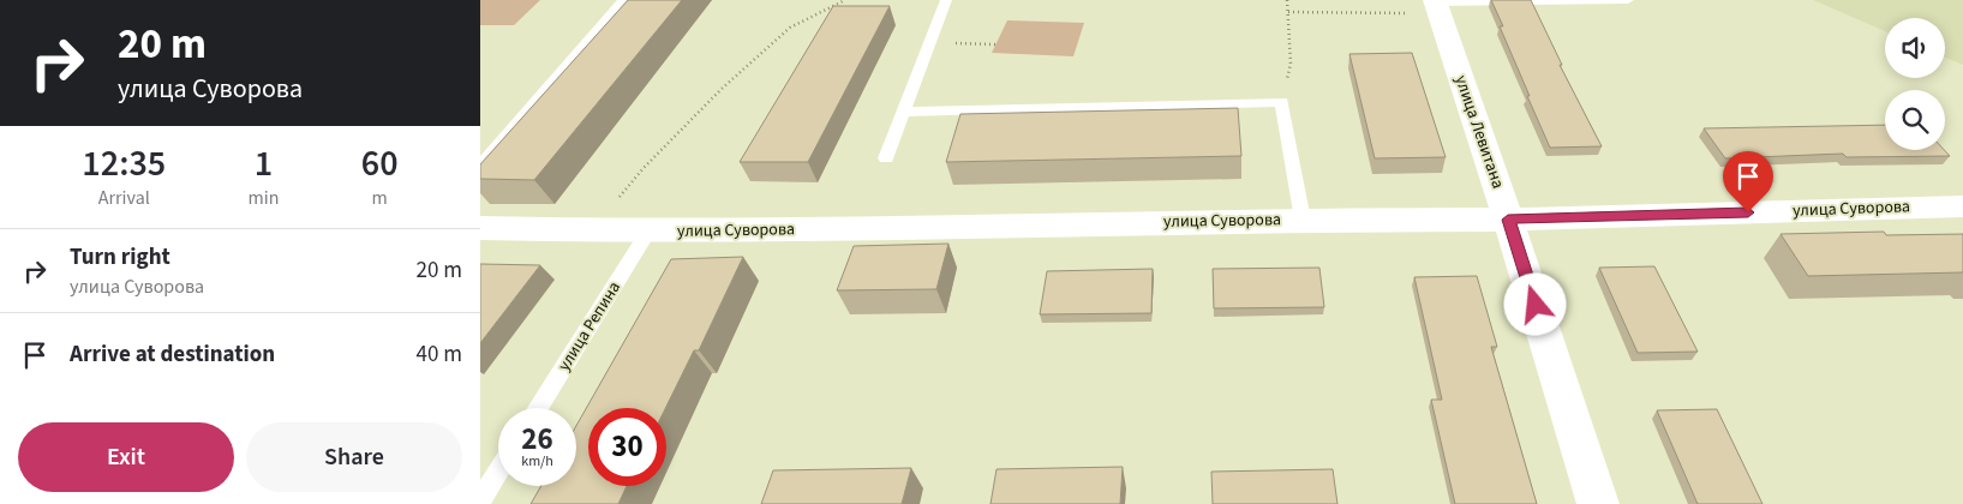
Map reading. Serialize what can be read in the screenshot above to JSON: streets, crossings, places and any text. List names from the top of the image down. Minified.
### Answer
{"streets":{"street":["улица Левитана","улица Суворова"],"lane":["улица Репина"]},"crossings":[["улица Левитана","улица Суворова"],["улица Суворова","улица Репина"]],"page":{"turn":["20 m","улица Суворова"],"eta":["12:35","Arrival","1","min","60","m"],"list":[{"name":"Turn right","note":"улица Суворова","value":"20 m"},{"name":"Arrive at destination","value":"40 m"}],"speed":"26 km/h","limit":"30","buttons":["Exit","Share"]}}
